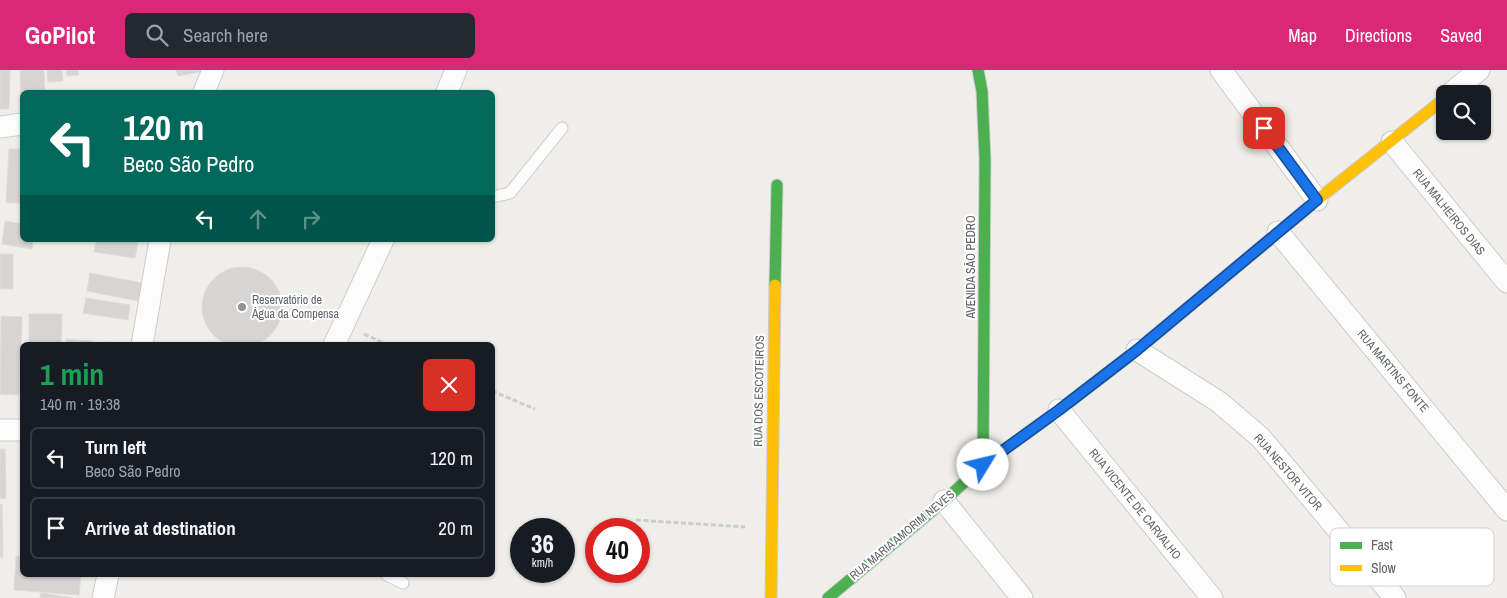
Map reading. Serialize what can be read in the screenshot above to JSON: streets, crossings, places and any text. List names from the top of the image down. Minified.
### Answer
{"streets":{"street":["RUA MALHEIROS DIAS","AVENIDA SÃO PEDRO","RUA MARTINS FONTE","RUA DOS ESCOTEIROS","RUA NESTOR VITOR","RUA VICENTE DE CARVALHO","RUA MARIA AMORIM NEVES"]},"crossings":[["RUA MALHEIROS DIAS","RUA MARIA AMORIM NEVES"],["AVENIDA SÃO PEDRO","RUA MARIA AMORIM NEVES"],["RUA MARTINS FONTE","RUA MARIA AMORIM NEVES"],["RUA NESTOR VITOR","RUA MARIA AMORIM NEVES"],["RUA VICENTE DE CARVALHO","RUA MARIA AMORIM NEVES"]],"places":["Reservatório de Água da Compensa"],"legend":["Fast","Slow"],"page":{"header":"GoPilot","search":"Search here","nav":["Map","Directions","Saved"],"turn":["120 m","Beco São Pedro"],"heading":["1 min","140 m · 19:38"],"list":[{"name":"Turn left","note":"Beco São Pedro","value":"120 m"},{"name":"Arrive at destination","value":"20 m"}],"speed":"36 km/h","limit":"40"}}
